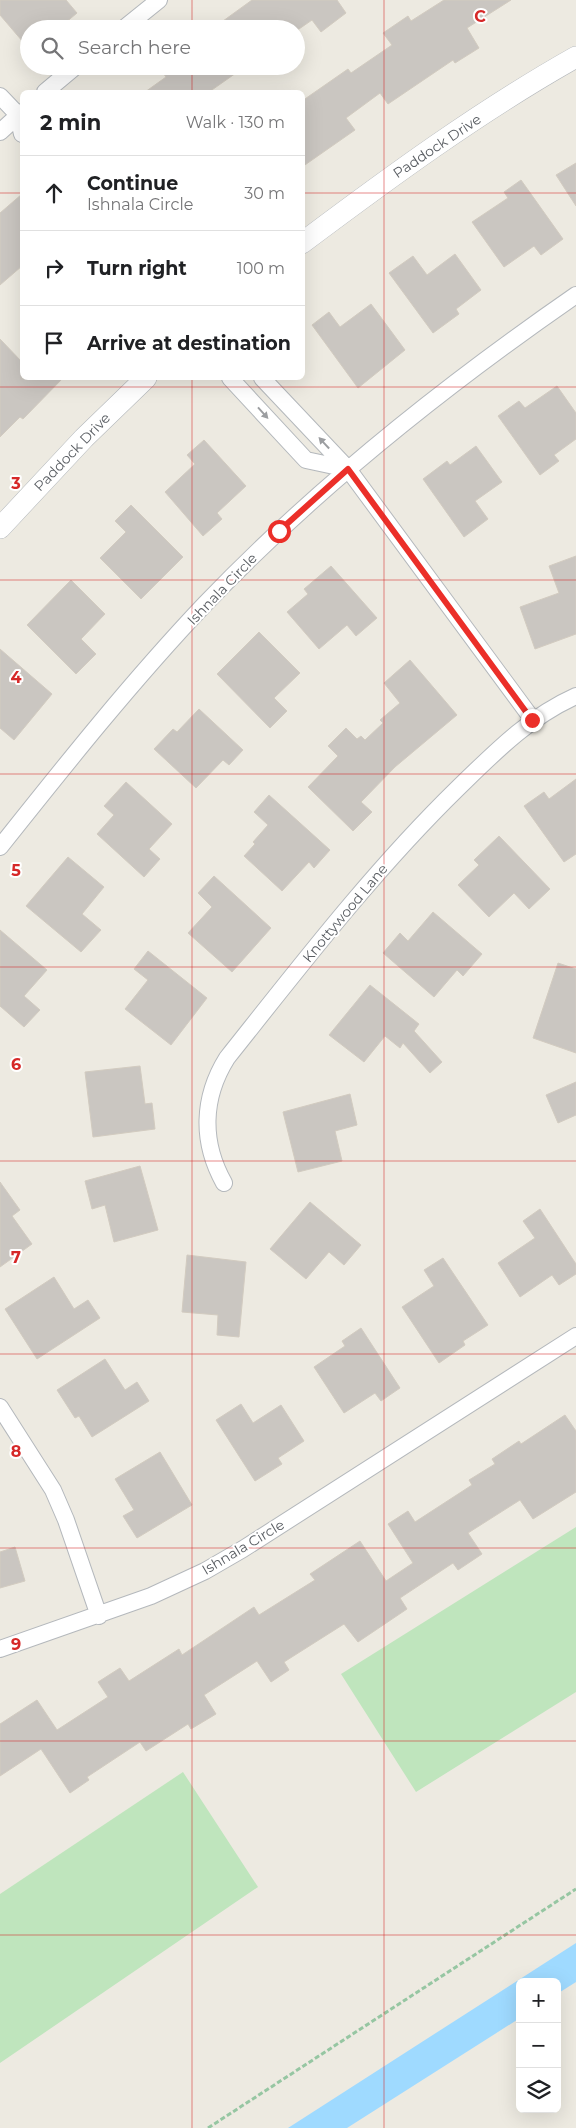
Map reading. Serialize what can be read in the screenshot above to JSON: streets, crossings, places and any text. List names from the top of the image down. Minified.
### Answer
{"streets":{"street":["Paddock Drive","Ishnala Circle","Knottywood Lane"]},"page":{"search":"Search here","heading":["2 min","Walk · 130 m"],"list":[["Continue","Ishnala Circle","30 m"],["Turn right","100 m"],"Arrive at destination"],"map_buttons":["+","−"]},"grid":{"columns":["C"],"rows":["3","4","5","6","7","8","9"]}}
